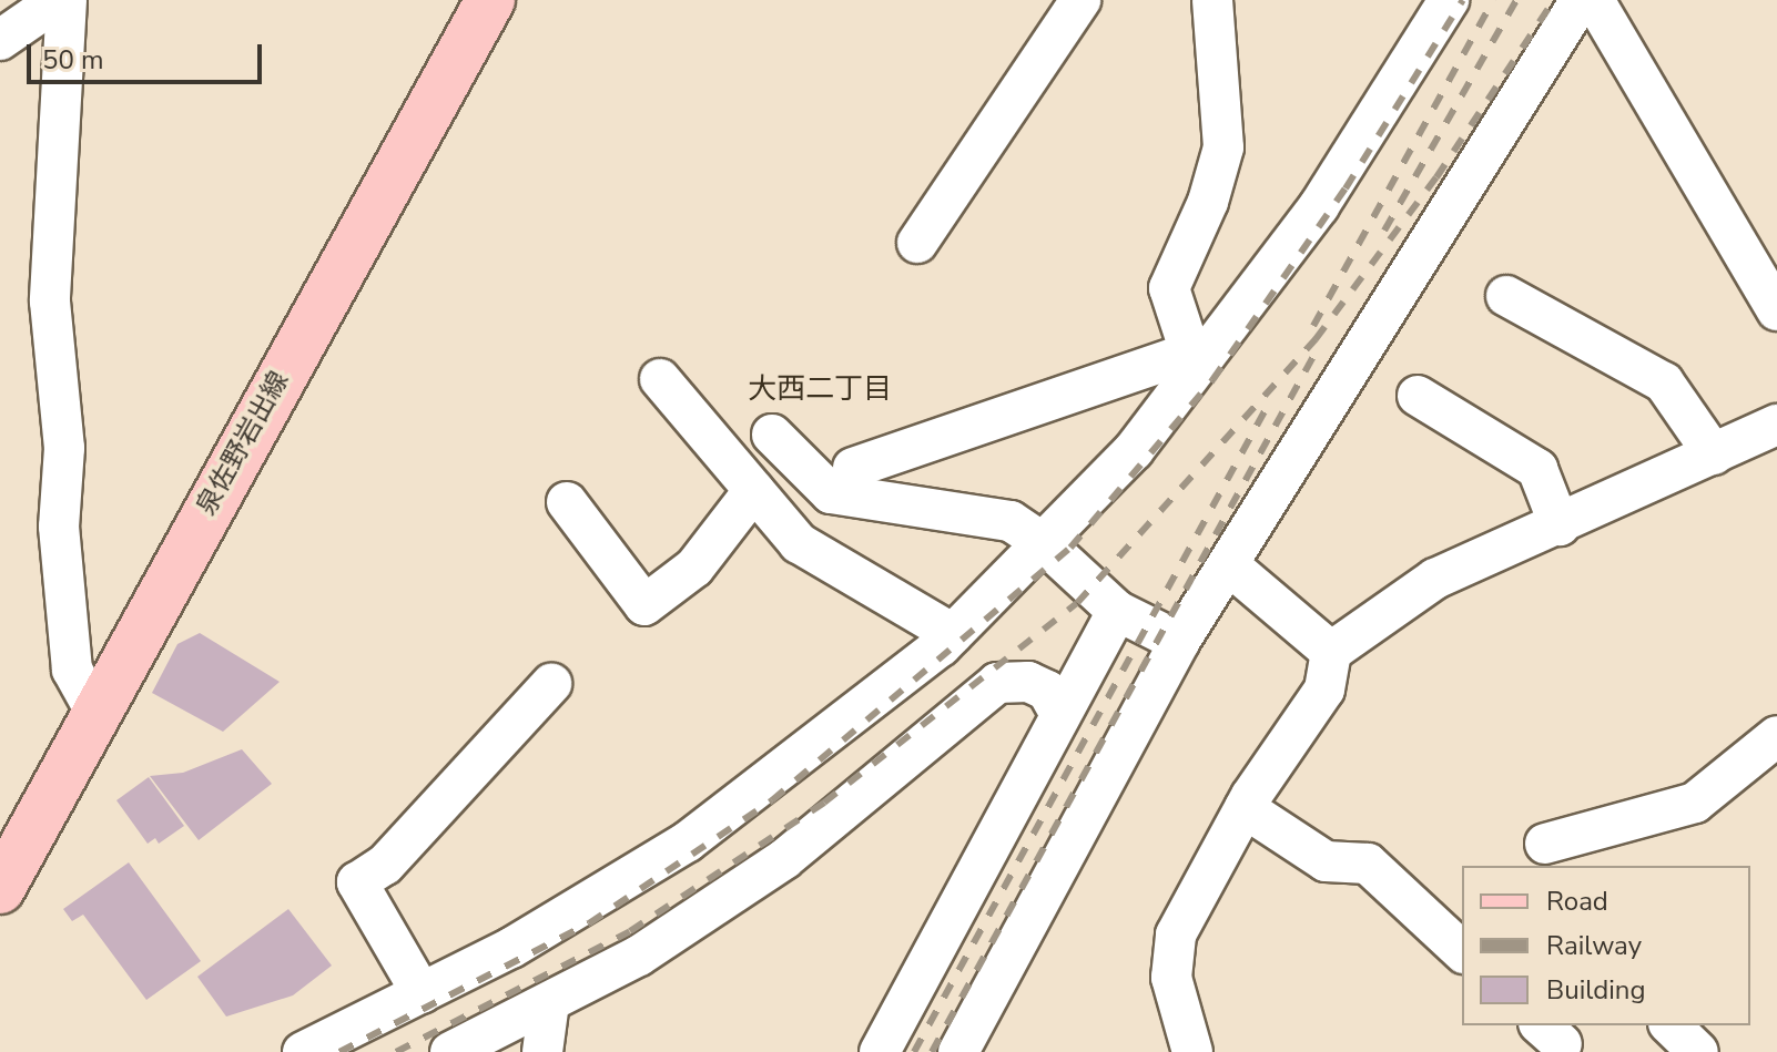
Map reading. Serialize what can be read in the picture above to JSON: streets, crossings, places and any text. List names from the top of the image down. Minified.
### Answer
{"streets":{"main road":["泉佐野岩出線"]},"districts":["大西二丁目"],"legend":["Road","Railway","Building"],"scale_bar":"50 m"}
